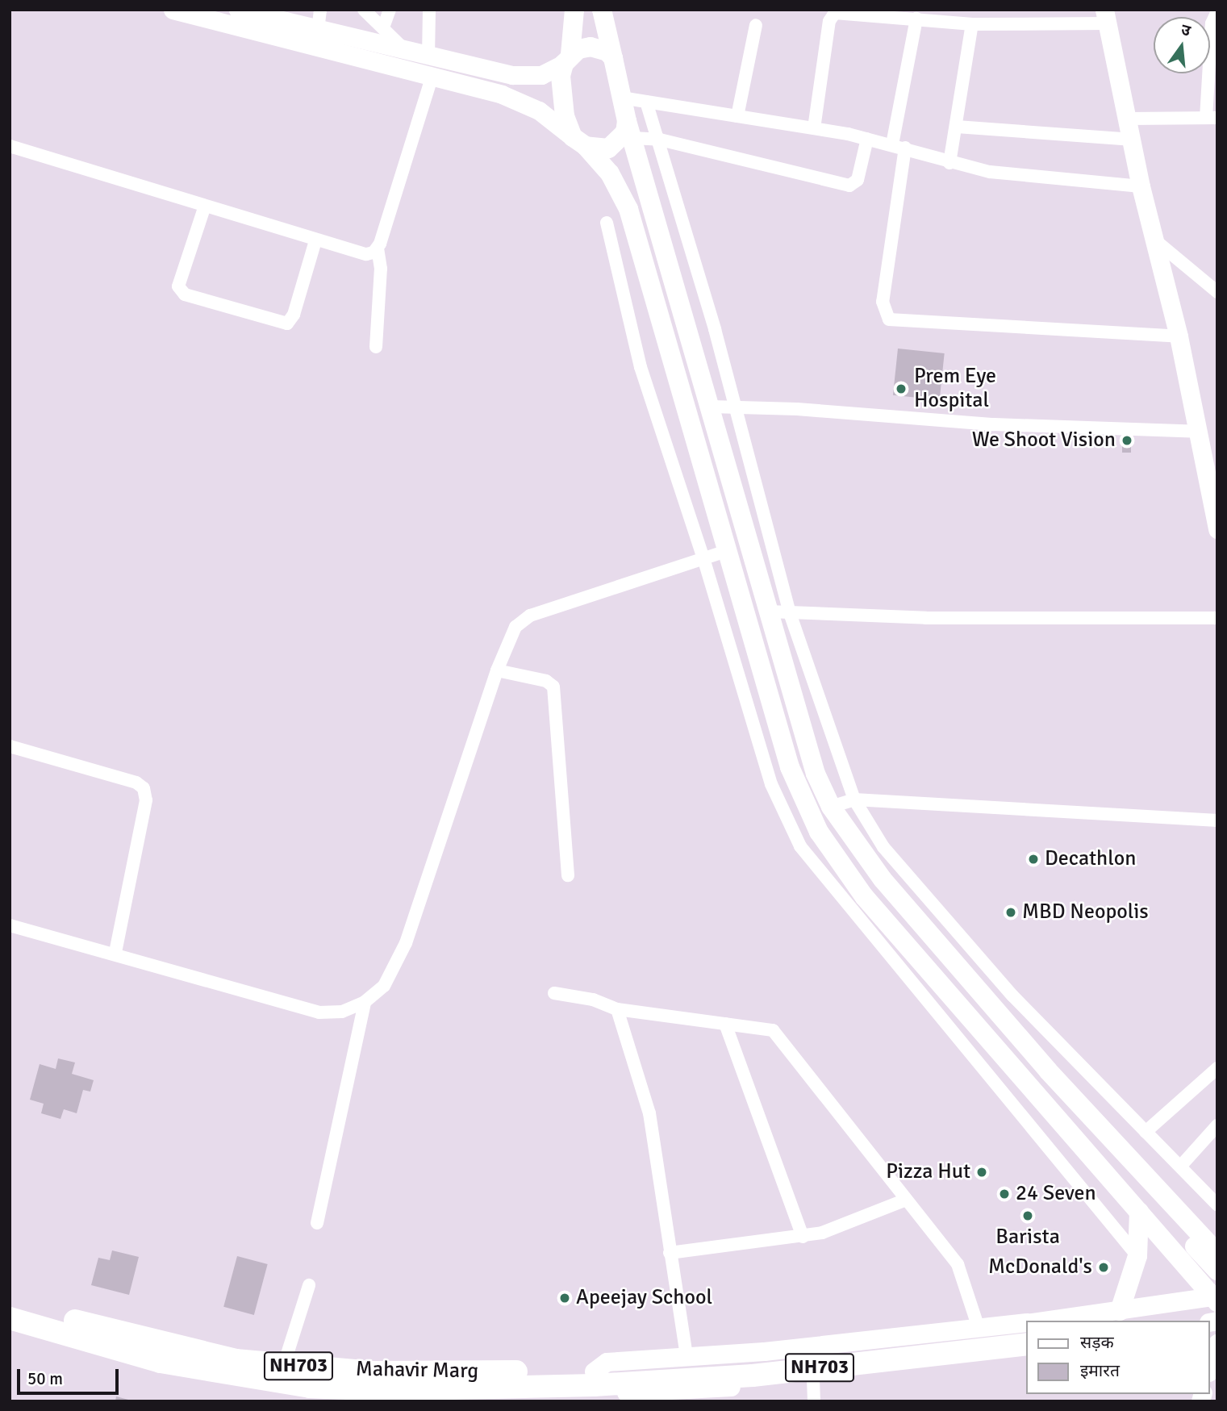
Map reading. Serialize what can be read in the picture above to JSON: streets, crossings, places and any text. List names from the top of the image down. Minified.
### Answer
{"streets":{"highway":["NH703","Mahavir Marg"]},"crossings":[["NH703","Mahavir Marg"]],"places":["Prem Eye Hospital","We Shoot Vision","Decathlon","MBD Neopolis","Pizza Hut","24 Seven","Barista","McDonald's","Apeejay School"],"legend":["सड़क","इमारत"],"scale_bar":"50 m","north":"top"}
